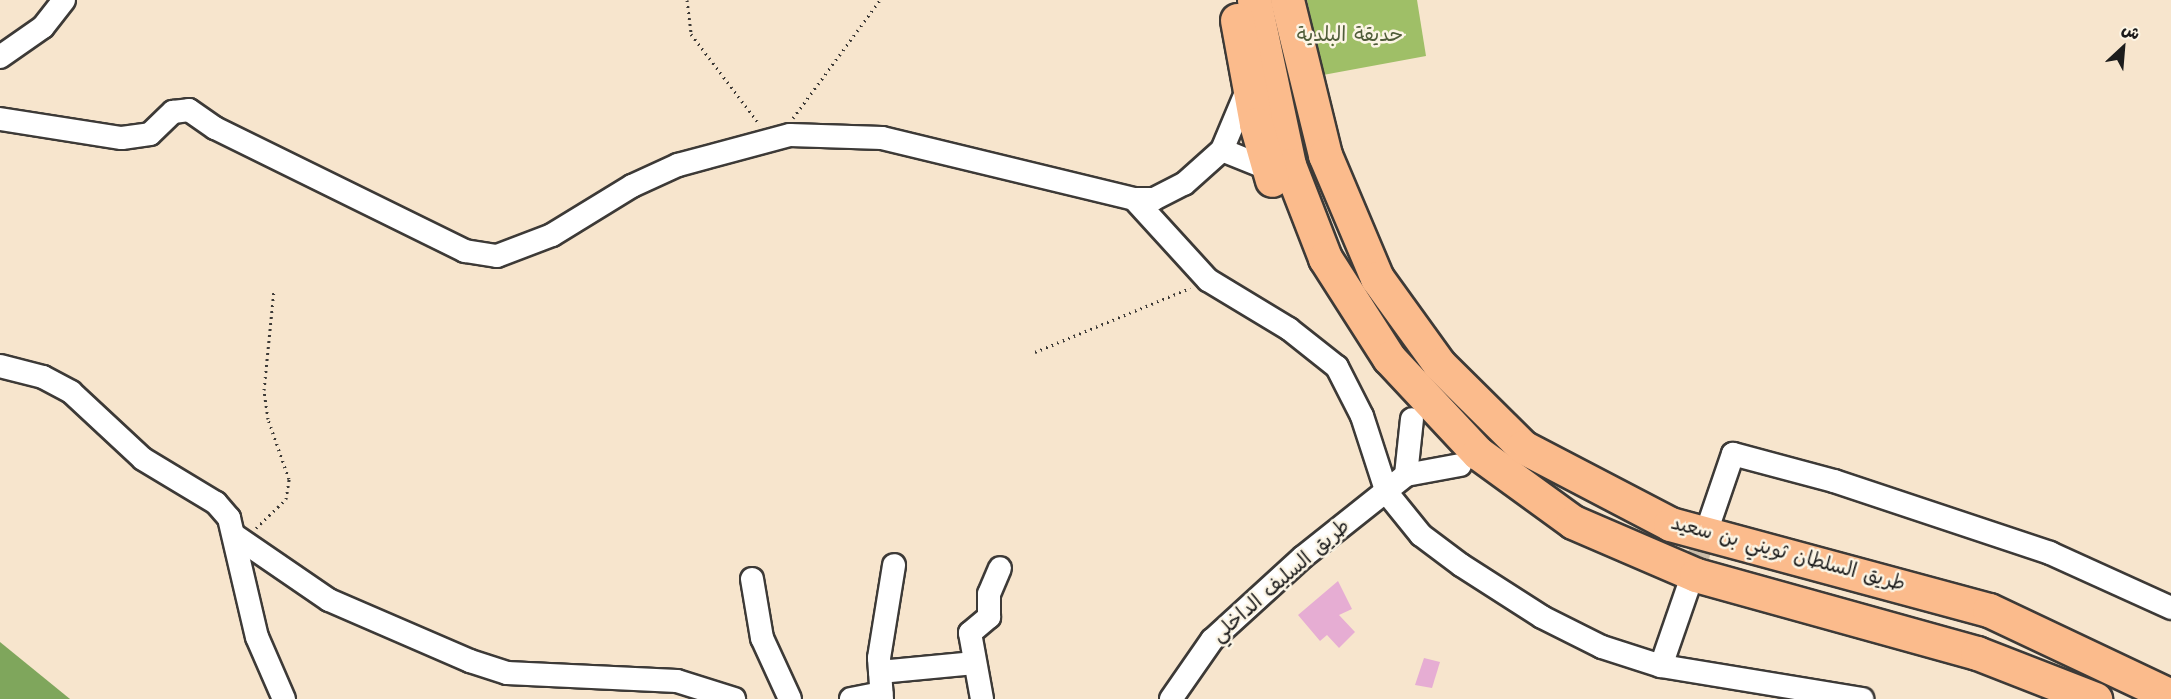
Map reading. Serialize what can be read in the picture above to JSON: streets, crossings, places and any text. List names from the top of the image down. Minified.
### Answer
{"streets":{"highway":["طريق السلطان ثويني بن سعيد"],"street":["طريق السليف الداخلي"]},"parks":["حديقة البلدية"],"north":"top right"}
